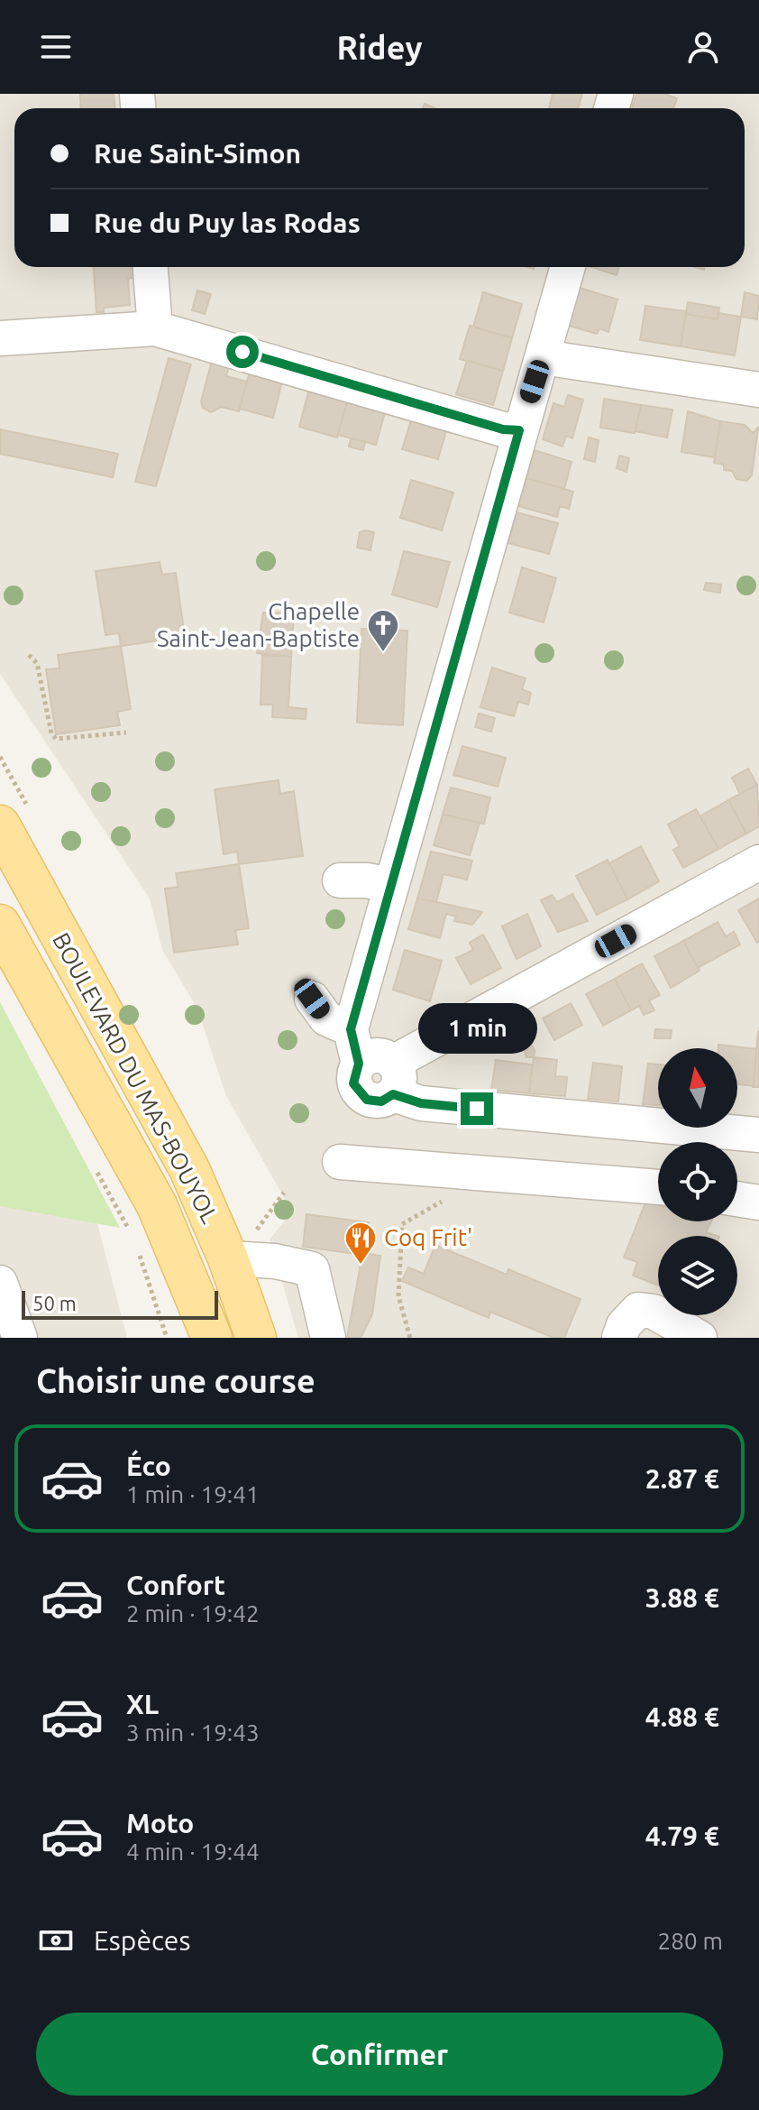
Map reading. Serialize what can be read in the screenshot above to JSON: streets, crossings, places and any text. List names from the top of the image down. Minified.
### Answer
{"streets":{"main road":["BOULEVARD DU MAS-BOUYOL"]},"places":{"church":["Chapelle Saint-Jean-Baptiste"],"restaurant":["Coq Frit'"]},"scale_bar":"50 m","north":"top","page":{"header":"Ridey","banner":["Rue Saint-Simon","Rue du Puy las Rodas"],"bubble":"1 min","scale":"50 m","heading":"Choisir une course","list":[{"name":"Éco","note":"1 min · 19:41","value":"2.87 €"},{"name":"Confort","note":"2 min · 19:42","value":"3.88 €"},{"name":"XL","note":"3 min · 19:43","value":"4.88 €"},{"name":"Moto","note":"4 min · 19:44","value":"4.79 €"}],"pay":["Espèces","280 m"],"buttons":"Confirmer"}}
